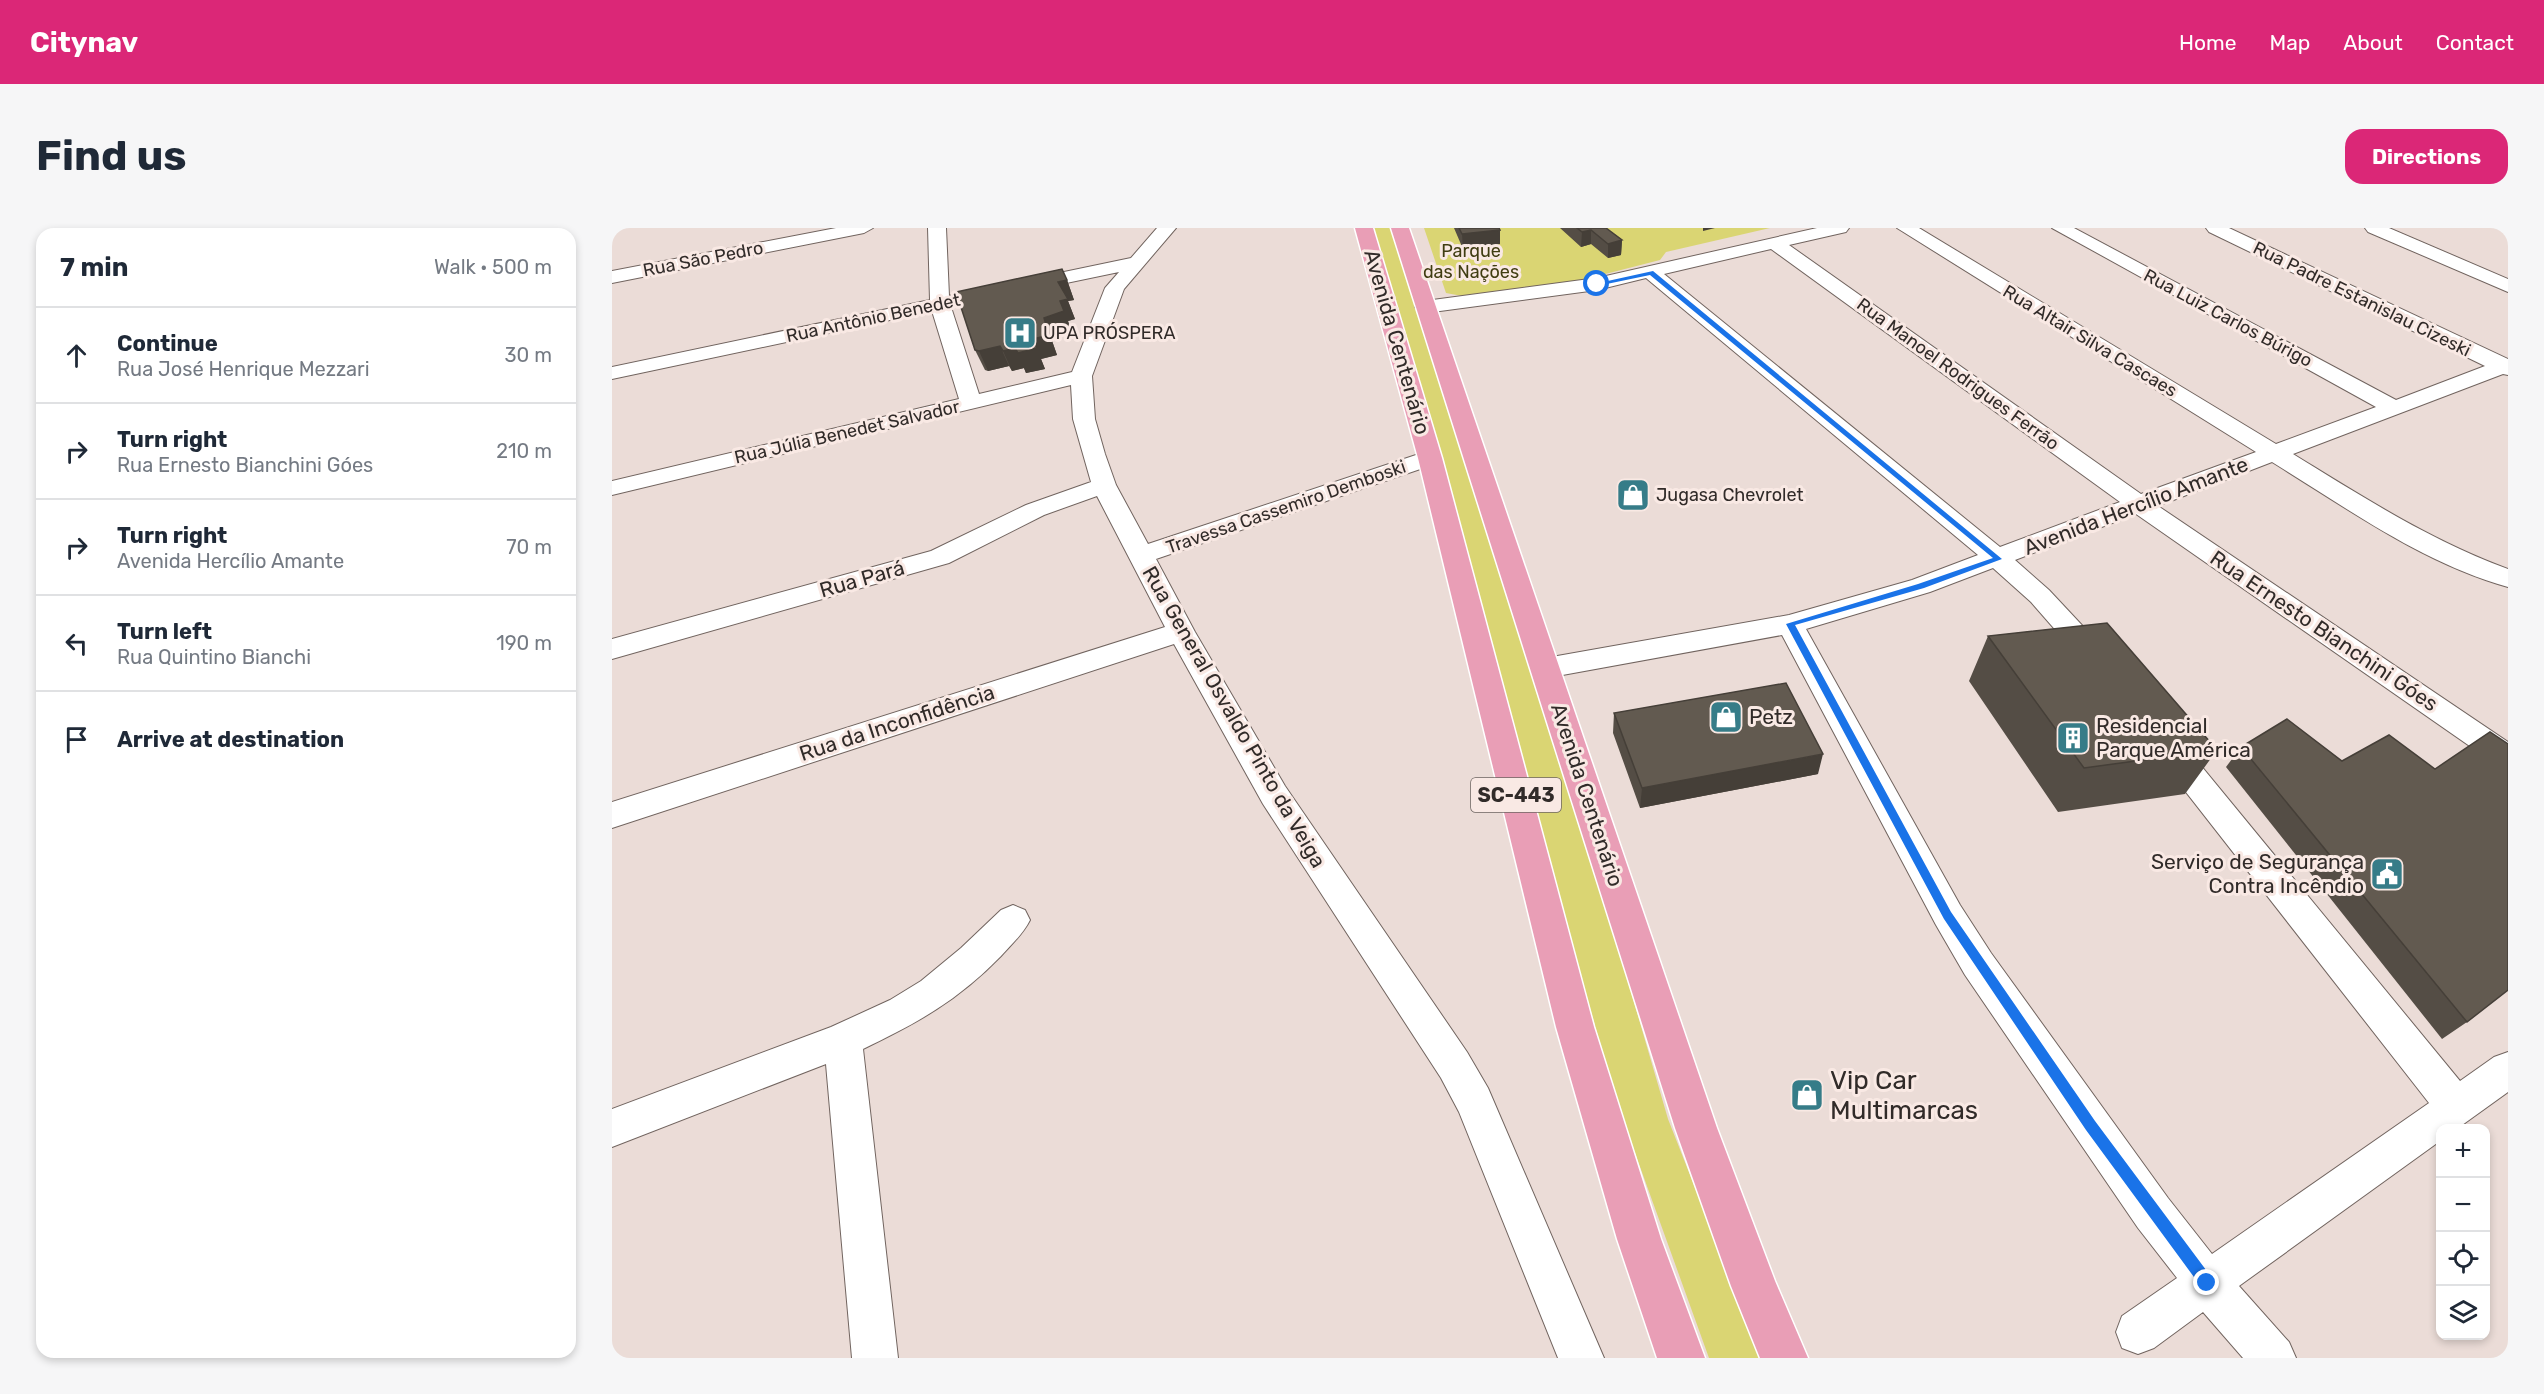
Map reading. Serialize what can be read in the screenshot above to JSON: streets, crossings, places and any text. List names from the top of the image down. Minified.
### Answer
{"streets":{"main road":["Avenida Centenário","SC-443"],"street":["Rua São Pedro","Rua Padre Estanislau Cizeski","Rua Antônio Benedet","Rua Luiz Carlos Búrigo","Rua Altair Silva Cascaes","Rua Manoel Rodrigues Ferrão","Rua Júlia Benedet Salvador","Avenida Hercílio Amante","Travessa Cassemiro Demboski","Rua Pará","Rua Ernesto Bianchini Góes","Rua General Osvaldo Pinto da Veiga","Rua da Inconfidência"]},"crossings":[["Rua Padre Estanislau Cizeski","Avenida Hercílio Amante"],["Rua Antônio Benedet","Rua General Osvaldo Pinto da Veiga"],["Rua Luiz Carlos Búrigo","Avenida Hercílio Amante"],["Rua Altair Silva Cascaes","Avenida Hercílio Amante"],["Avenida Centenário","Avenida Hercílio Amante"],["Avenida Centenário","Travessa Cassemiro Demboski"],["Rua Manoel Rodrigues Ferrão","Avenida Hercílio Amante"],["Rua Manoel Rodrigues Ferrão","Rua Ernesto Bianchini Góes"],["Rua Júlia Benedet Salvador","Rua General Osvaldo Pinto da Veiga"],["Avenida Hercílio Amante","Rua Ernesto Bianchini Góes"],["Travessa Cassemiro Demboski","Rua General Osvaldo Pinto da Veiga"],["Rua Pará","Rua General Osvaldo Pinto da Veiga"],["Rua General Osvaldo Pinto da Veiga","Rua da Inconfidência"]],"parks":["Parque das Nações"],"places":{"hospital":["UPA PRÓSPERA"],"shop":["Jugasa Chevrolet","Petz","Vip Car Multimarcas"],"building":["Residencial Parque América"],"public building":["Serviço de Segurança Contra Incêndio"]},"page":{"header":"Citynav","nav":["Home","Map","About","Contact"],"buttons":"Directions","title":"Find us","heading":["7 min","Walk · 500 m"],"list":[["Continue","Rua José Henrique Mezzari","30 m"],["Turn right","Rua Ernesto Bianchini Góes","210 m"],["Turn right","Avenida Hercílio Amante","70 m"],["Turn left","Rua Quintino Bianchi","190 m"],"Arrive at destination"],"map_buttons":["+","−"]}}
